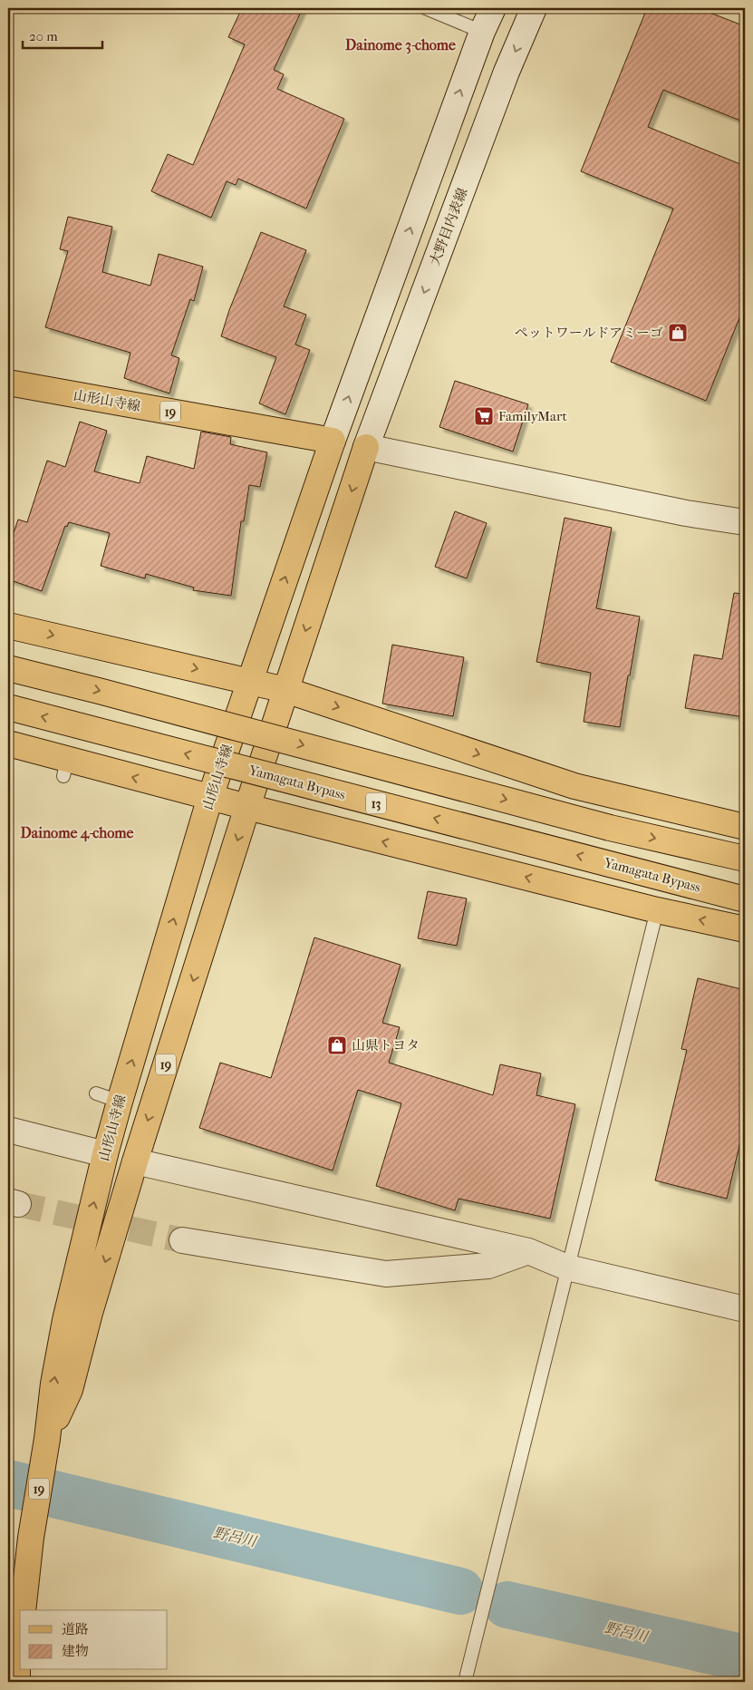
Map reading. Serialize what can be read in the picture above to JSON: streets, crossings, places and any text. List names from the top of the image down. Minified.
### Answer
{"streets":{"main road":["山形山寺線","19","Yamagata Bypass","13"],"street":["大野目内表線"]},"crossings":[["大野目内表線","山形山寺線"]],"districts":["Dainome 3-chome","Dainome 4-chome"],"water":["野呂川"],"places":{"shop":["ペットワールドアミーゴ","山県トヨタ"],"supermarket":["FamilyMart"]},"legend":["道路","建物"],"scale_bar":"20 m"}
